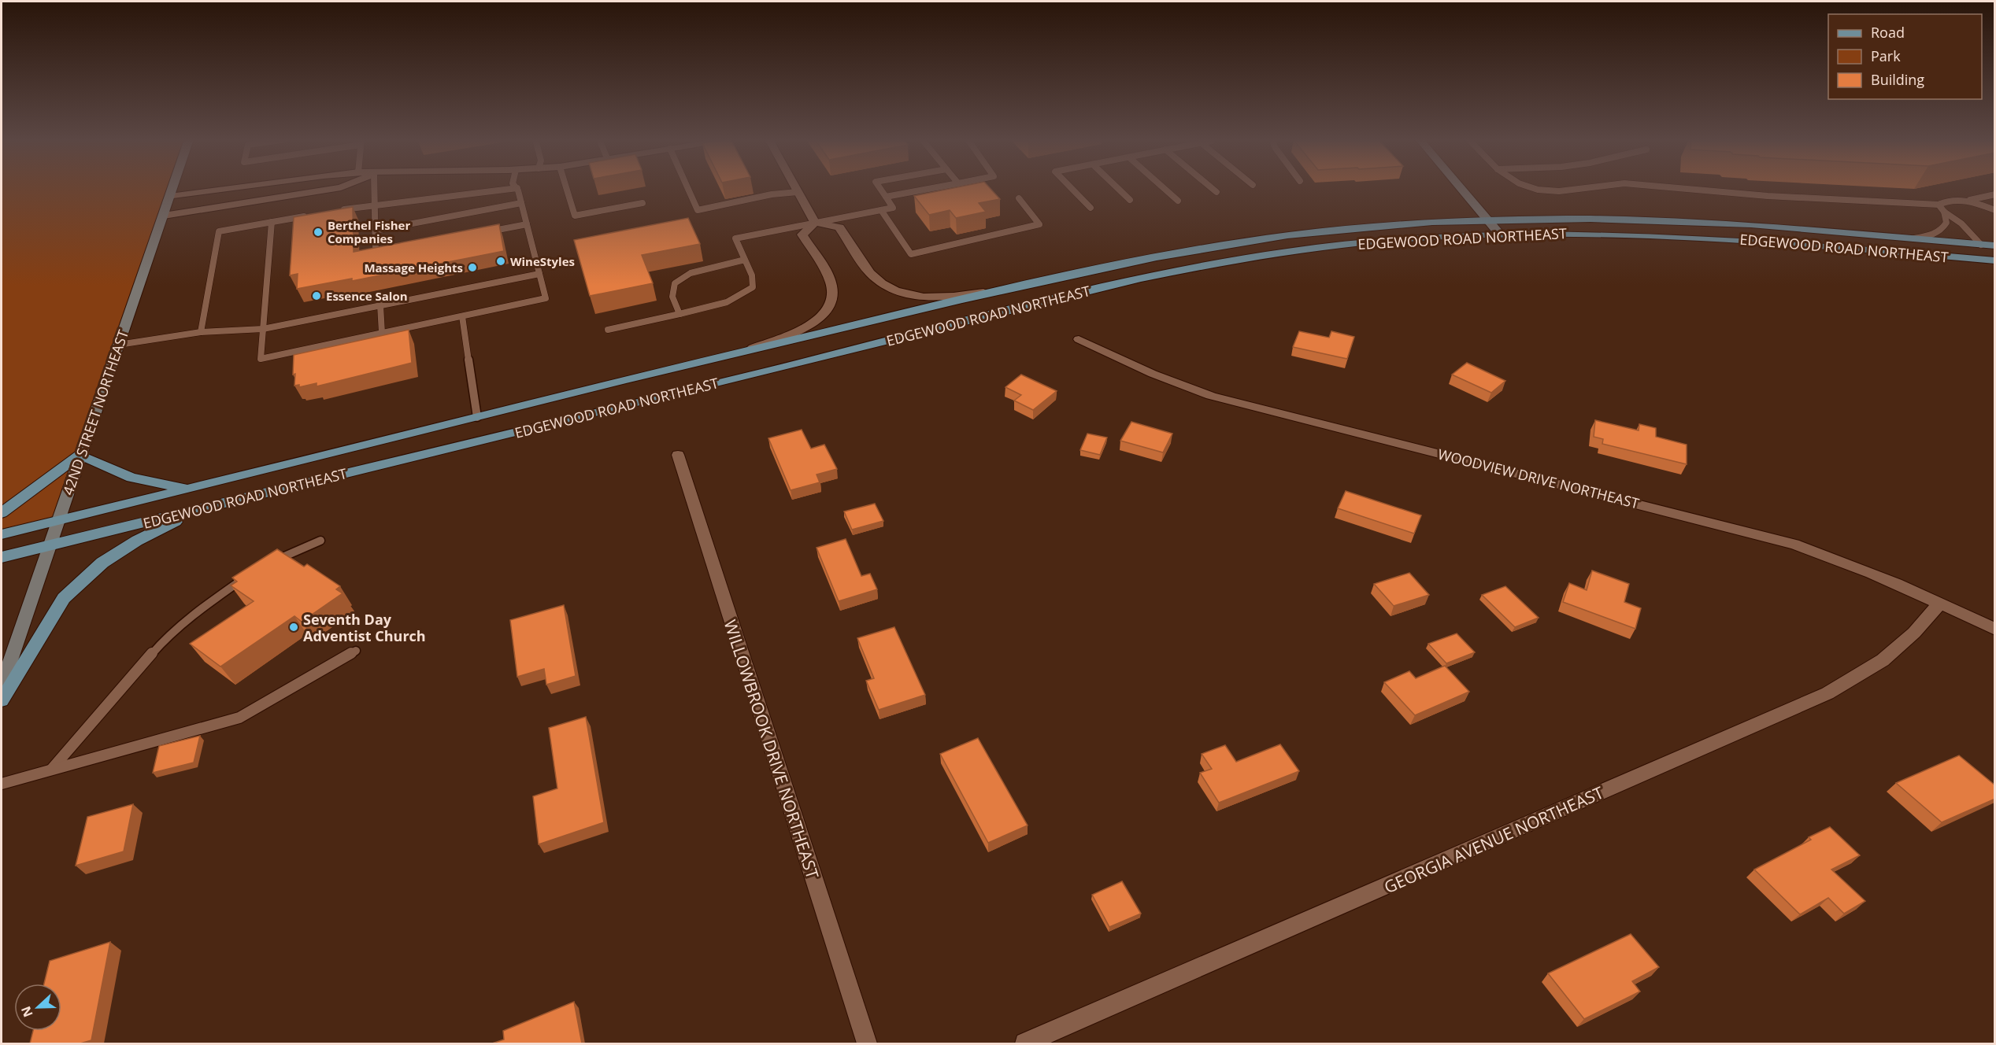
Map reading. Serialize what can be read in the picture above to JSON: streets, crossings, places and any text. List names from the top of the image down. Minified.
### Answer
{"streets":{"main road":["EDGEWOOD ROAD NORTHEAST","42ND STREET NORTHEAST"],"street":["WOODVIEW DRIVE NORTHEAST","WILLOWBROOK DRIVE NORTHEAST","GEORGIA AVENUE NORTHEAST"]},"crossings":[["EDGEWOOD ROAD NORTHEAST","42ND STREET NORTHEAST"],["WOODVIEW DRIVE NORTHEAST","GEORGIA AVENUE NORTHEAST"]],"places":["Berthel Fisher Companies","WineStyles","Massage Heights","Essence Salon","Seventh Day Adventist Church"],"legend":["Road","Park","Building"],"north":"left"}
